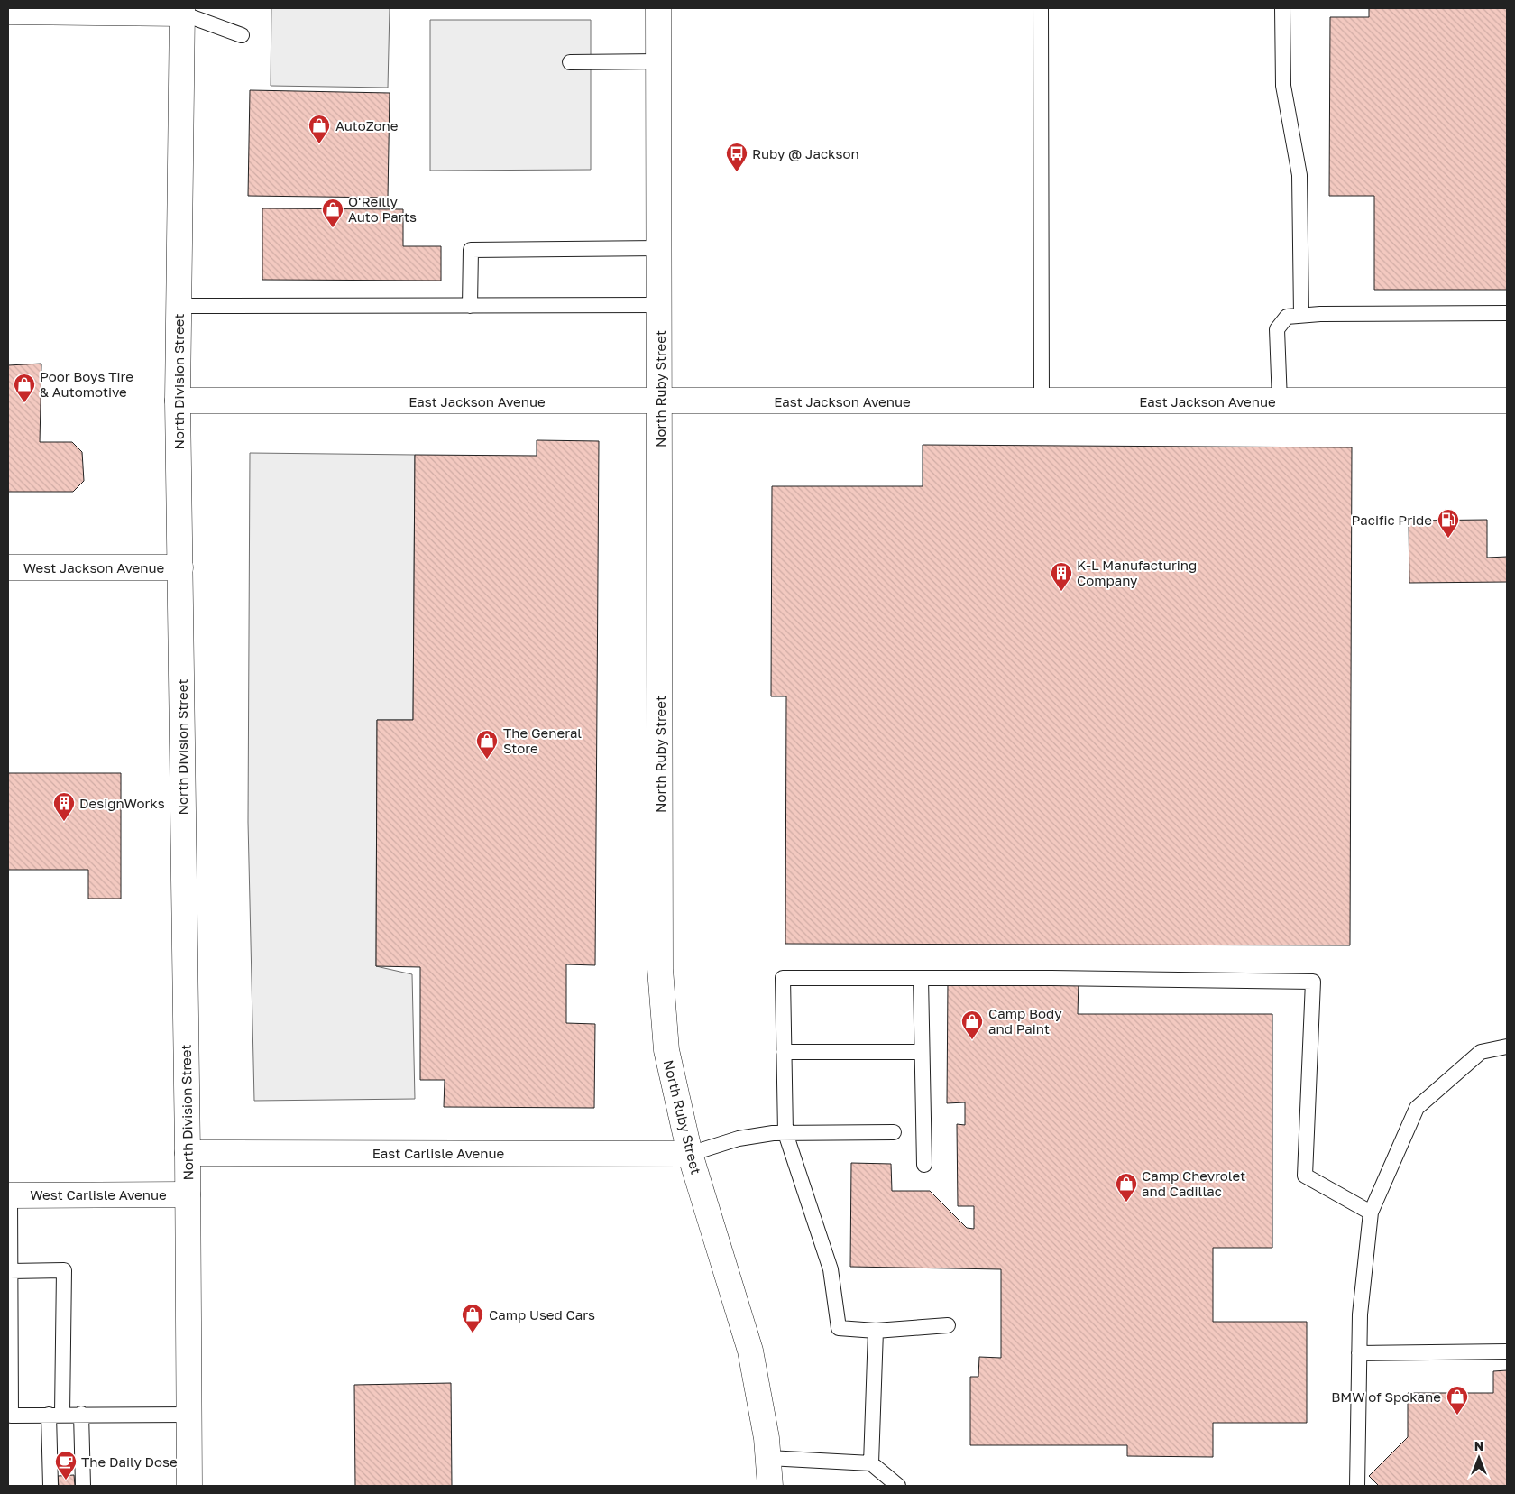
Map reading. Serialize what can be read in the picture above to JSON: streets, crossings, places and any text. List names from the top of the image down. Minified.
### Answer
{"streets":{"main road":["North Division Street","North Ruby Street","East Jackson Avenue","West Jackson Avenue","East Carlisle Avenue","West Carlisle Avenue"]},"crossings":[["North Division Street","East Jackson Avenue"],["North Division Street","West Jackson Avenue"],["North Division Street","East Carlisle Avenue"],["North Division Street","West Carlisle Avenue"],["North Ruby Street","East Jackson Avenue"],["North Ruby Street","East Carlisle Avenue"]],"places":{"shop":["AutoZone","O'Reilly Auto Parts","Poor Boys Tire & Automotive","The General Store","Camp Body and Paint","Camp Chevrolet and Cadillac","Camp Used Cars","BMW of Spokane"],"bus stop":["Ruby @ Jackson"],"fuel station":["Pacific Pride"],"building":["K-L Manufacturing Company","DesignWorks"],"cafe":["The Daily Dose"]},"north":"top"}
